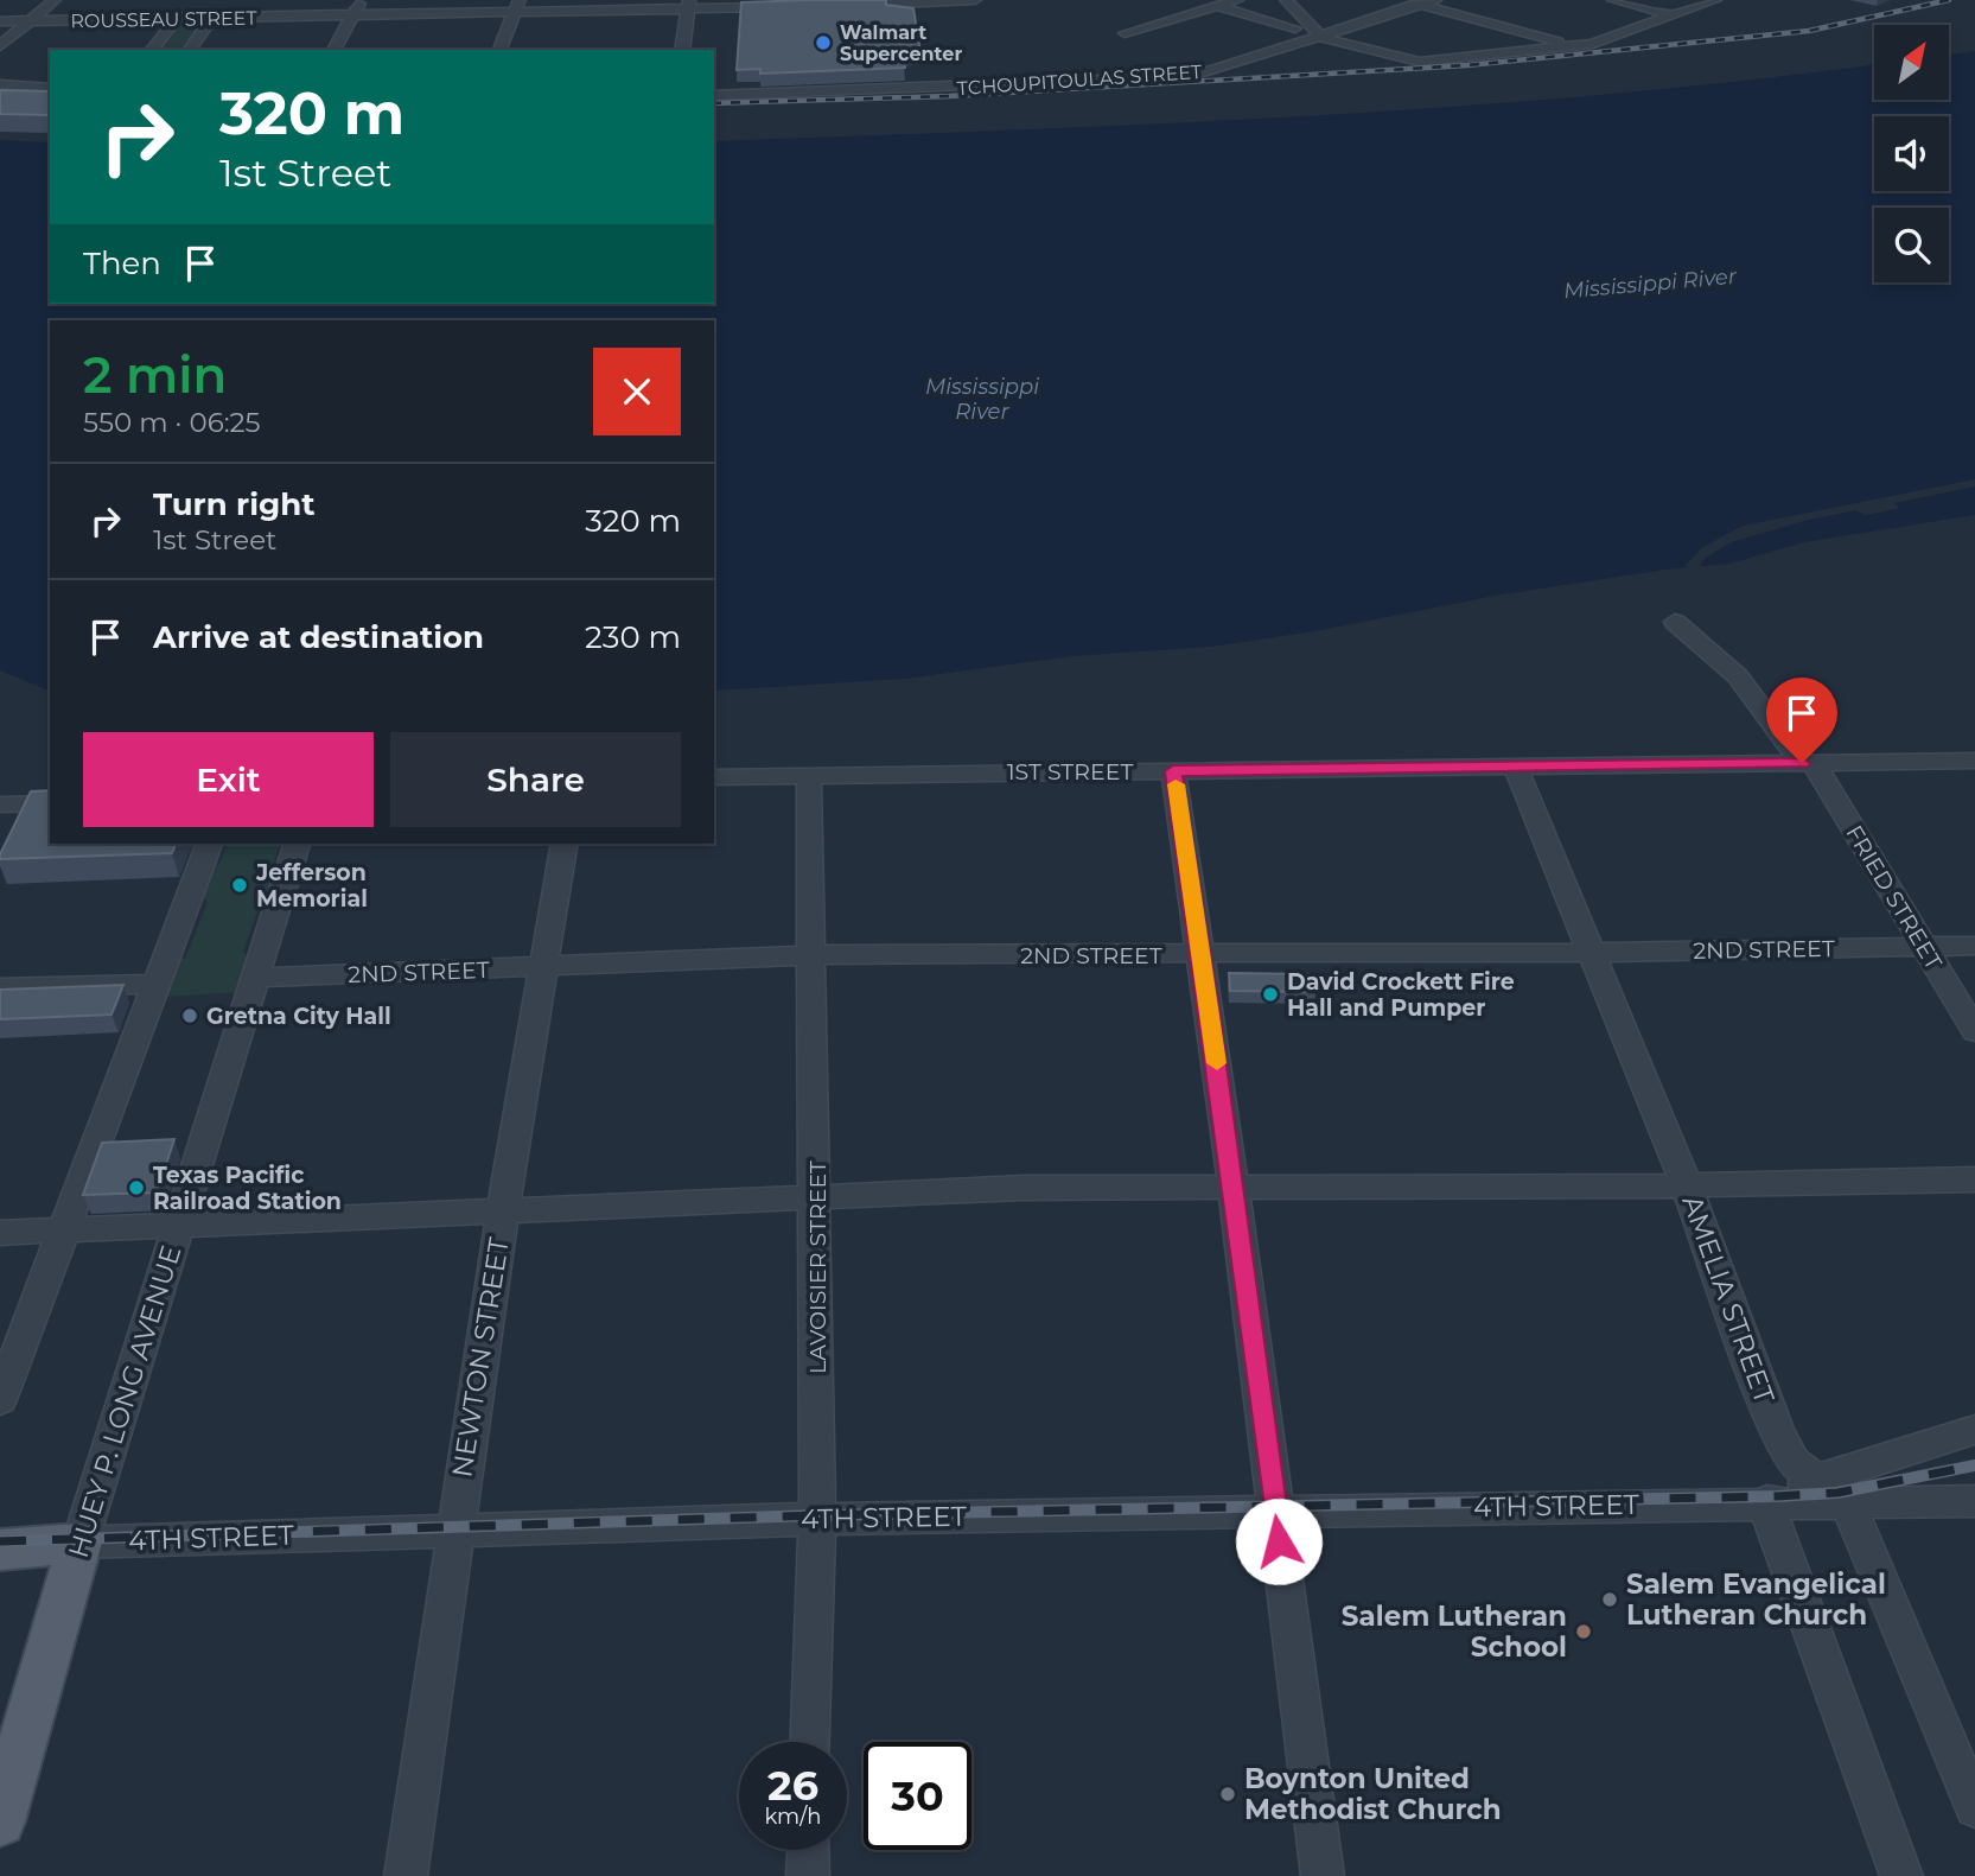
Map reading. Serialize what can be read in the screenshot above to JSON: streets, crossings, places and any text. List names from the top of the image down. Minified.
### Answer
{"streets":{"main road":["HUEY P. LONG AVENUE","4TH STREET"],"street":["ROUSSEAU STREET","TCHOUPITOULAS STREET","1ST STREET","FRIED STREET","2ND STREET","LAVOISIER STREET","AMELIA STREET","NEWTON STREET"]},"crossings":[["1ST STREET","FRIED STREET"],["1ST STREET","LAVOISIER STREET"],["1ST STREET","AMELIA STREET"],["FRIED STREET","2ND STREET"],["2ND STREET","LAVOISIER STREET"],["2ND STREET","AMELIA STREET"],["2ND STREET","NEWTON STREET"],["2ND STREET","HUEY P. LONG AVENUE"],["LAVOISIER STREET","4TH STREET"],["AMELIA STREET","4TH STREET"],["NEWTON STREET","4TH STREET"],["HUEY P. LONG AVENUE","4TH STREET"]],"water":["Mississippi River"],"places":["Walmart Supercenter","Jefferson Memorial","David Crockett Fire Hall and Pumper","Gretna City Hall","Texas Pacific Railroad Station","Salem Evangelical Lutheran Church","Salem Lutheran School","Boynton United Methodist Church"],"north":"top right","page":{"turn":["320 m","1st Street"],"then":"Then","heading":["2 min","550 m · 06:25"],"list":[{"name":"Turn right","note":"1st Street","value":"320 m"},{"name":"Arrive at destination","value":"230 m"}],"buttons":["Exit","Share"],"speed":"26 km/h","limit":"30"}}
